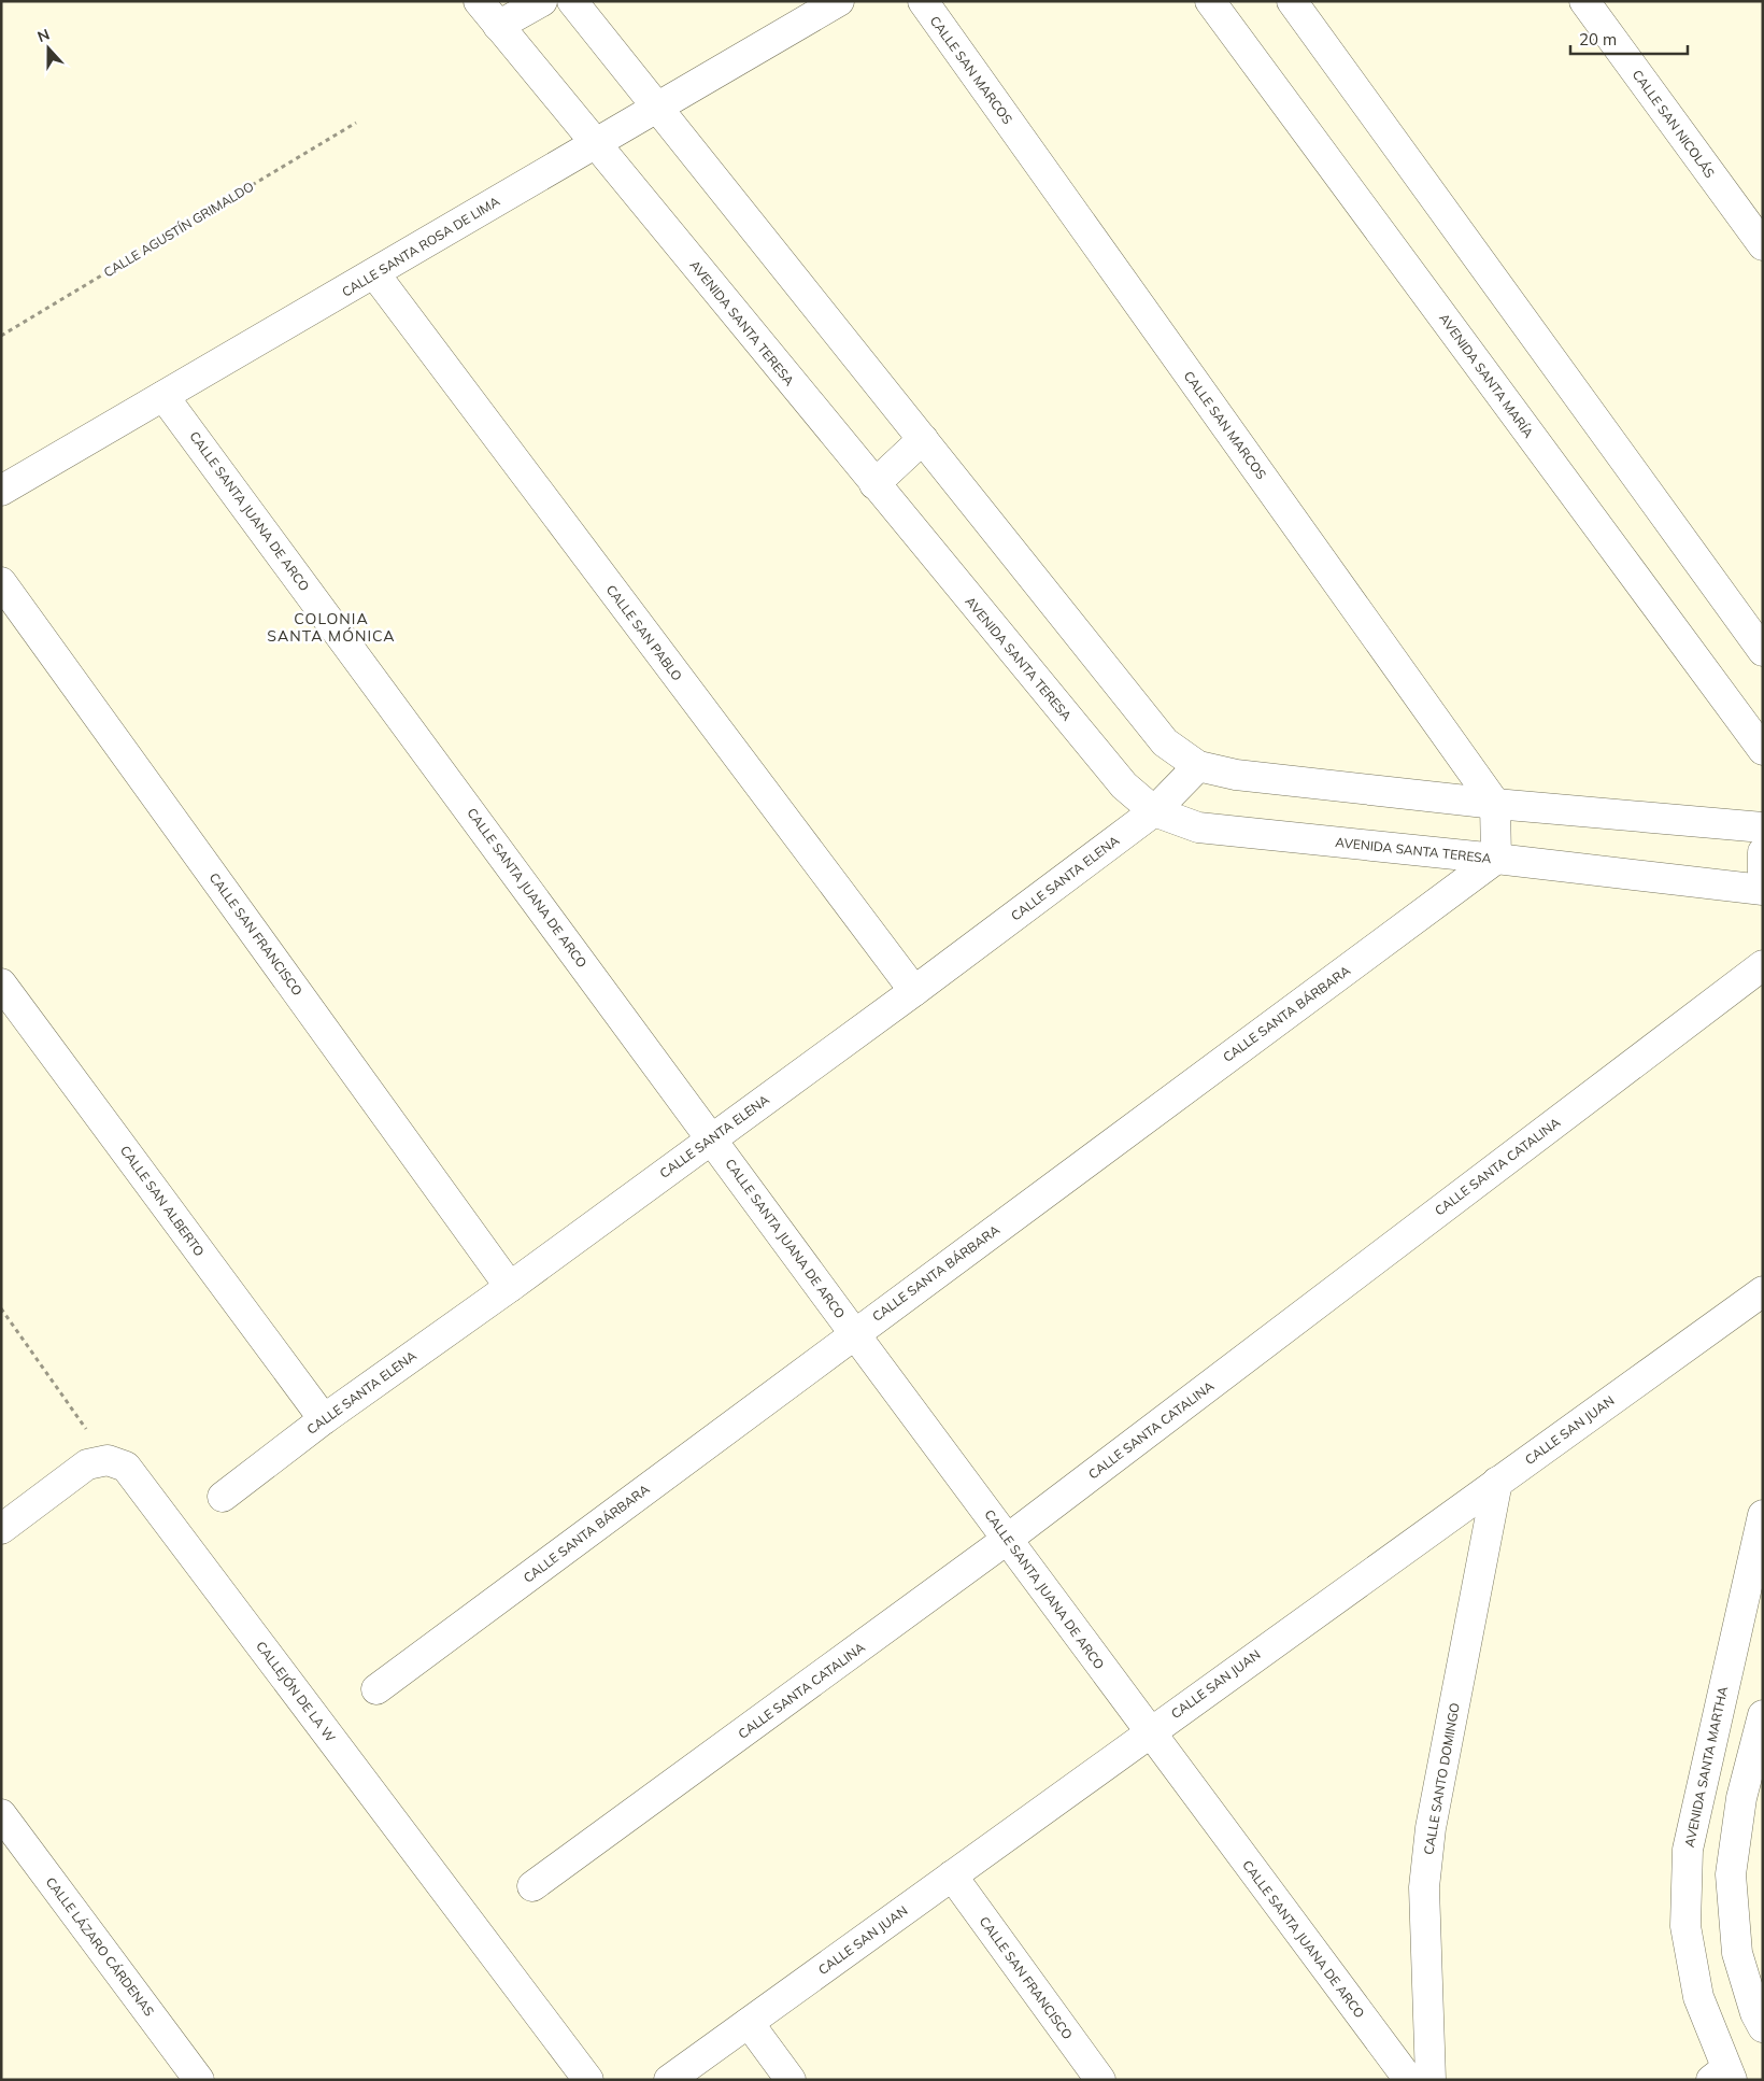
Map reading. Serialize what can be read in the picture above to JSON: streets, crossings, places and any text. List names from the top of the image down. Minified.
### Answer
{"streets":{"street":["CALLE SAN MARCOS","CALLE SAN NICOLÁS","CALLE SANTA ROSA DE LIMA","AVENIDA SANTA TERESA","AVENIDA SANTA MARÍA","CALLE SANTA JUANA DE ARCO","CALLE SAN PABLO","CALLE SANTA ELENA","CALLE SAN FRANCISCO","CALLE SANTA BÁRBARA","CALLE SANTA CATALINA","CALLE SAN ALBERTO","CALLE SAN JUAN","CALLEJÓN DE LA W","AVENIDA SANTA MARTHA","CALLE SANTO DOMINGO","CALLE LÁZARO CÁRDENAS"],"path":["CALLE AGUSTÍN GRIMALDO"]},"crossings":[["CALLE SANTA ROSA DE LIMA","AVENIDA SANTA TERESA"],["CALLE SANTA ROSA DE LIMA","CALLE SANTA JUANA DE ARCO"],["CALLE SANTA ROSA DE LIMA","CALLE SAN PABLO"],["AVENIDA SANTA TERESA","CALLE SANTA ELENA"],["AVENIDA SANTA TERESA","CALLE SANTA BÁRBARA"],["CALLE SANTA JUANA DE ARCO","CALLE SANTA ELENA"],["CALLE SANTA JUANA DE ARCO","CALLE SANTA BÁRBARA"],["CALLE SANTA JUANA DE ARCO","CALLE SANTA CATALINA"],["CALLE SANTA JUANA DE ARCO","CALLE SAN JUAN"],["CALLE SAN PABLO","CALLE SANTA ELENA"],["CALLE SANTA ELENA","CALLE SAN FRANCISCO"],["CALLE SANTA ELENA","CALLE SAN ALBERTO"],["CALLE SAN FRANCISCO","CALLE SAN JUAN"],["CALLE SAN JUAN","CALLE SANTO DOMINGO"]],"districts":["COLONIA SANTA MÓNICA"],"scale_bar":"20 m","north":"top"}
